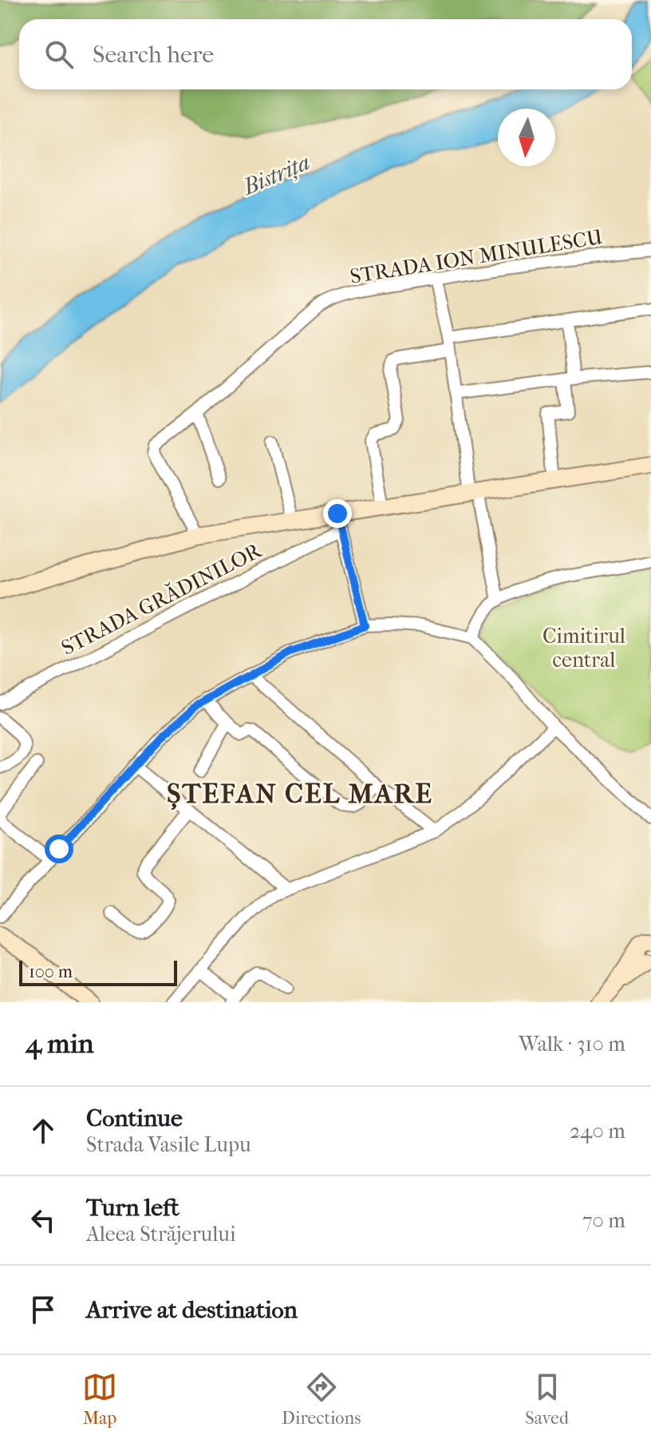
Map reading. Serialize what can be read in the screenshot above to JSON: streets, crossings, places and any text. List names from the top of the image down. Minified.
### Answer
{"streets":{"street":["STRADA ION MINULESCU","STRADA GRĂDINILOR"]},"districts":["ȘTEFAN CEL MARE"],"water":["Bistrița"],"parks":["Cimitirul central"],"scale_bar":"100 m","north":"bottom","page":{"search":"Search here","scale":"100 m","heading":["4 min","Walk · 310 m"],"list":[["Continue","Strada Vasile Lupu","240 m"],["Turn left","Aleea Străjerului","70 m"],"Arrive at destination"],"nav":["Map","Directions","Saved"]}}
